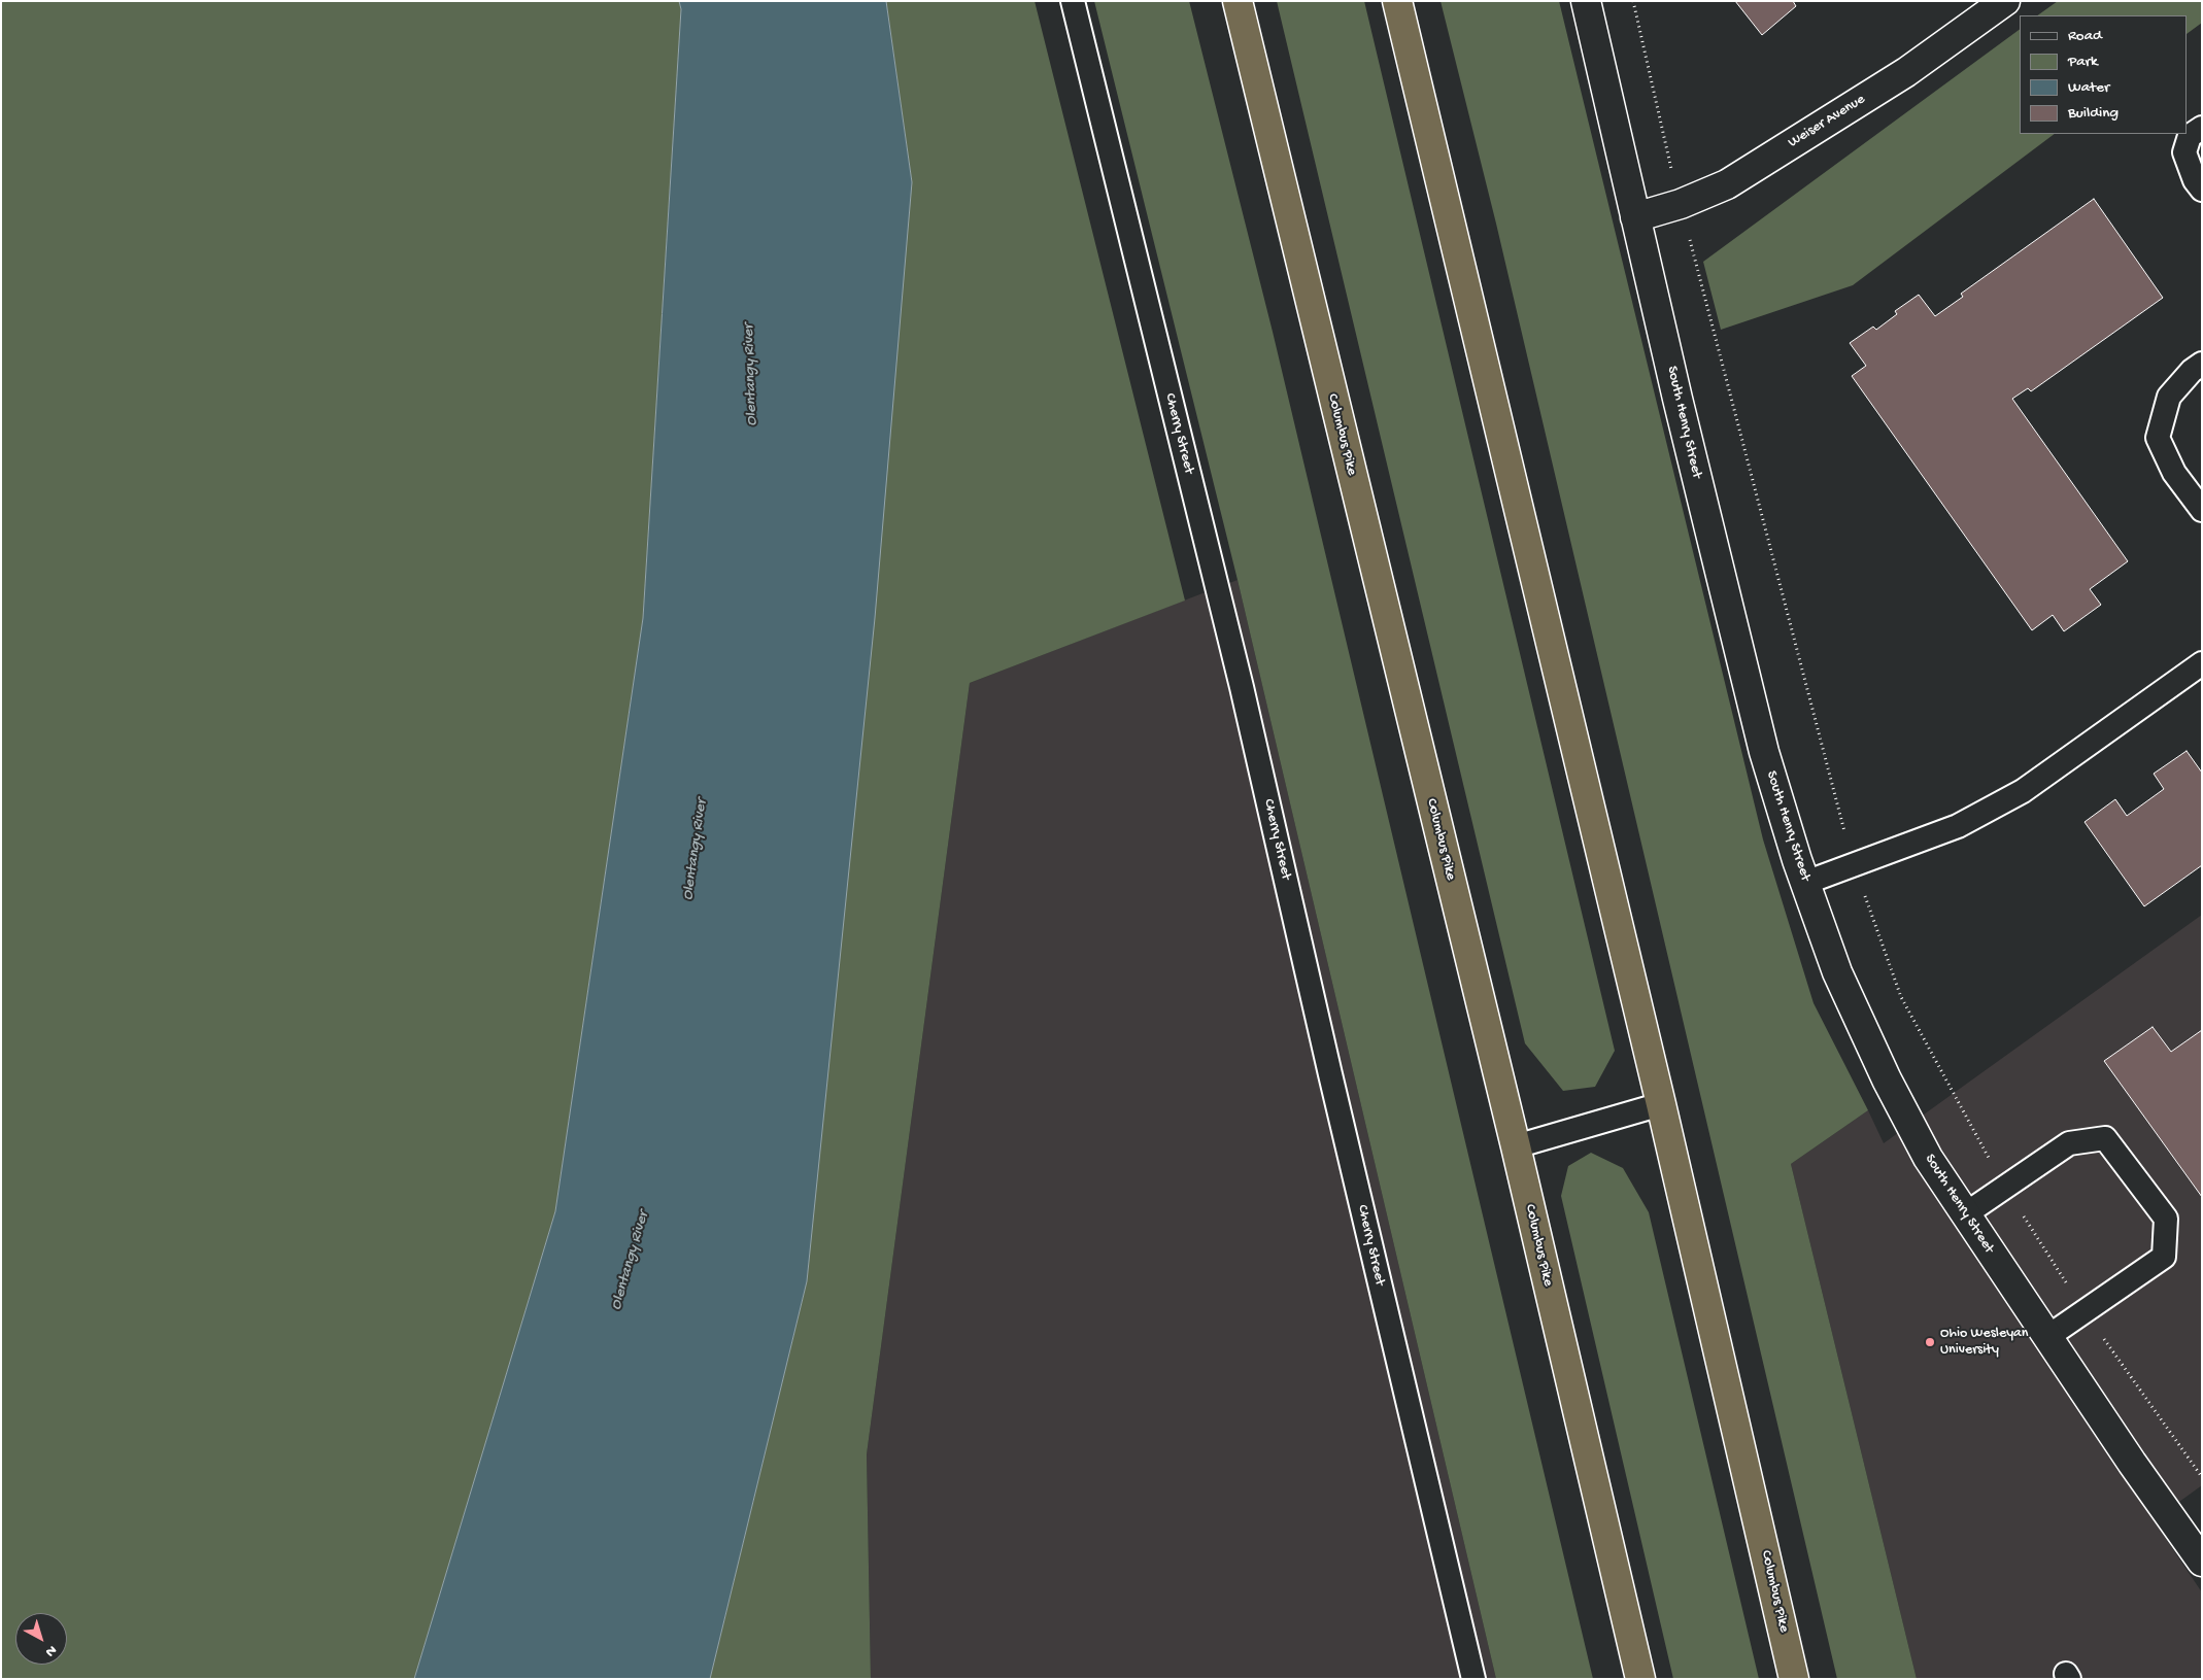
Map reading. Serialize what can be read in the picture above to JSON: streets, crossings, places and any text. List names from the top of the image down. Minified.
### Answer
{"streets":{"highway":["Columbus Pike"],"street":["Weiser Avenue","South Henry Street"],"lane":["Cherry Street"]},"crossings":[["Weiser Avenue","South Henry Street"]],"water":["Olentangy River"],"places":["Ohio Wesleyan University"],"legend":["Road","Park","Water","Building"],"north":"bottom right"}
